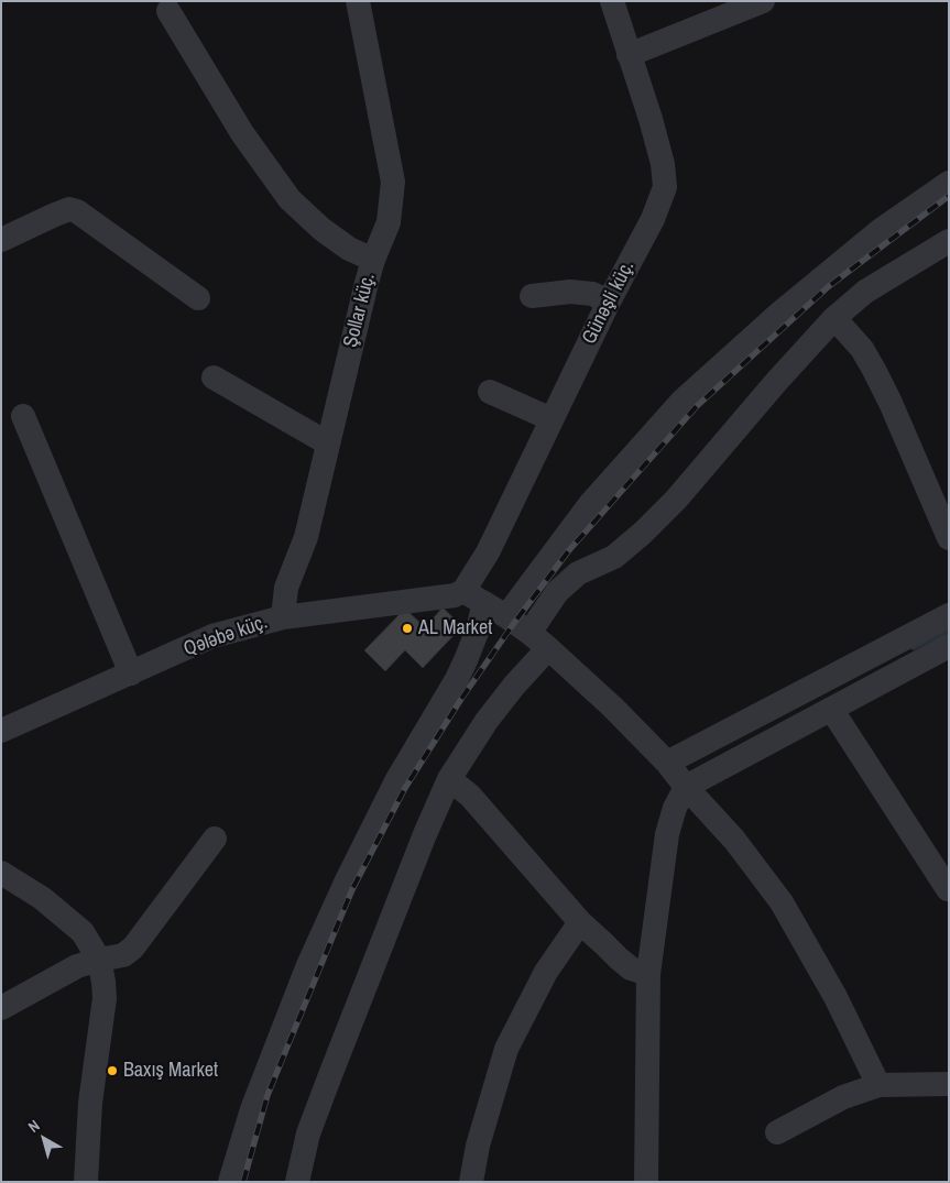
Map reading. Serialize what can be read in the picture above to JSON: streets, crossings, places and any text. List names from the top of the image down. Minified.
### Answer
{"streets":{"street":["Günəşli küç.","Şollar küç.","Qələbə küç."]},"crossings":[["Günəşli küç.","Qələbə küç."],["Şollar küç.","Qələbə küç."]],"places":["AL Market","Baxış Market"],"north":"top left"}
